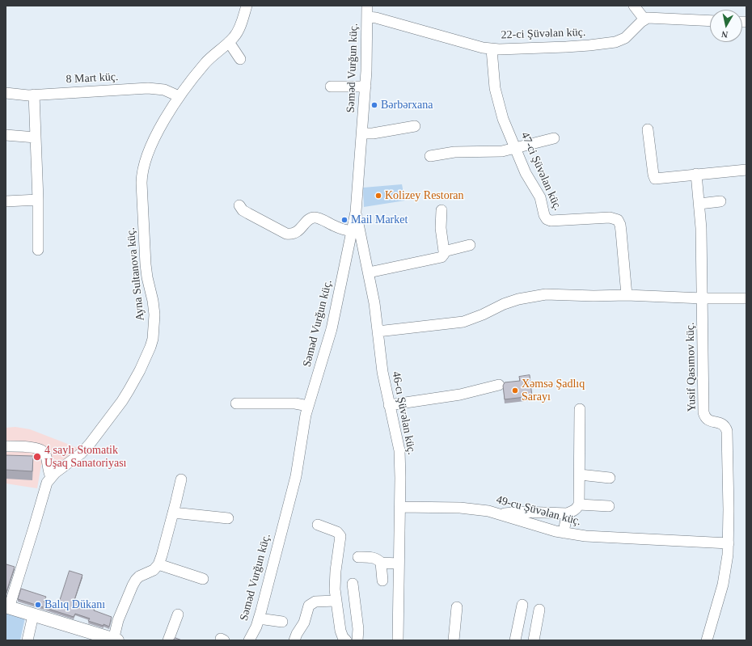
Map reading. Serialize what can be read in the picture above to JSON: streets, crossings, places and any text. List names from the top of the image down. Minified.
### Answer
{"streets":{"street":["22-ci Şüvəlan küç.","Səməd Vurğun küç.","8 Mart küç.","47-ci Şüvəlan küç.","Ayna Sultanova küç.","Yusif Qasımov küç.","46-cı Şüvəlan küç.","49-cu Şüvəlan küç."]},"crossings":[["22-ci Şüvəlan küç.","Səməd Vurğun küç."],["22-ci Şüvəlan küç.","47-ci Şüvəlan küç."],["Səməd Vurğun küç.","46-cı Şüvəlan küç."],["8 Mart küç.","Ayna Sultanova küç."],["Yusif Qasımov küç.","49-cu Şüvəlan küç."],["46-cı Şüvəlan küç.","49-cu Şüvəlan küç."]],"places":["Bərbərxana","Kolizey Restoran","Mail Market","Xəmsə Şadlıq Sarayı","4 saylı Stomatik Uşaq Sanatoriyası","Balıq Dükanı"],"north":"bottom"}
